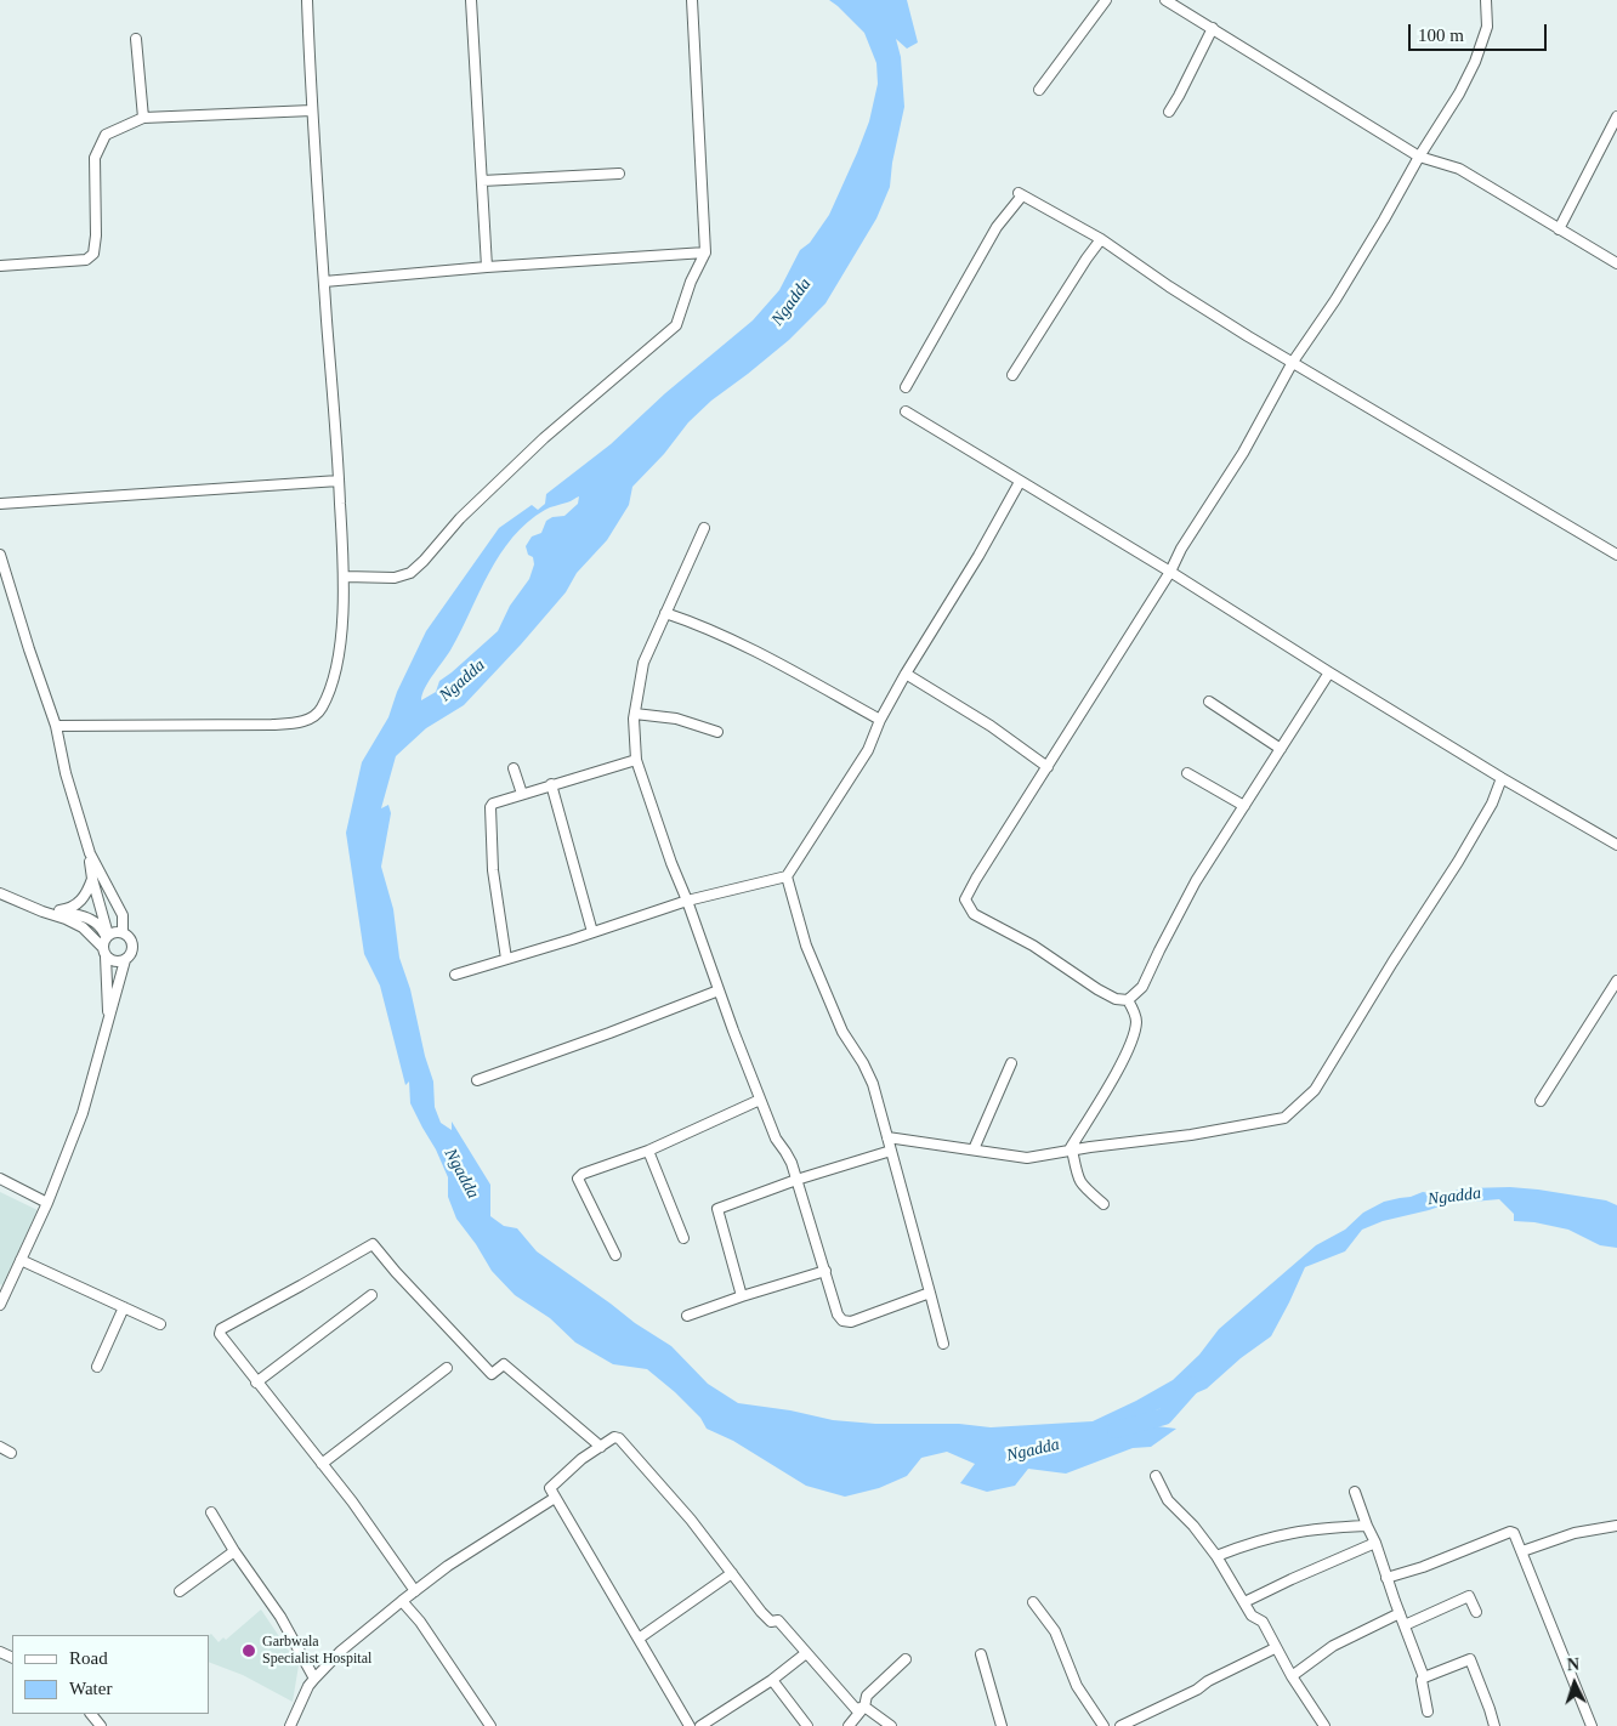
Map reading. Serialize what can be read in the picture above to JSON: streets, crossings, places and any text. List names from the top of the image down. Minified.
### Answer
{"water":["Ngadda"],"places":["Garbwala Specialist Hospital"],"legend":["Road","Water"],"scale_bar":"100 m","north":"top"}
